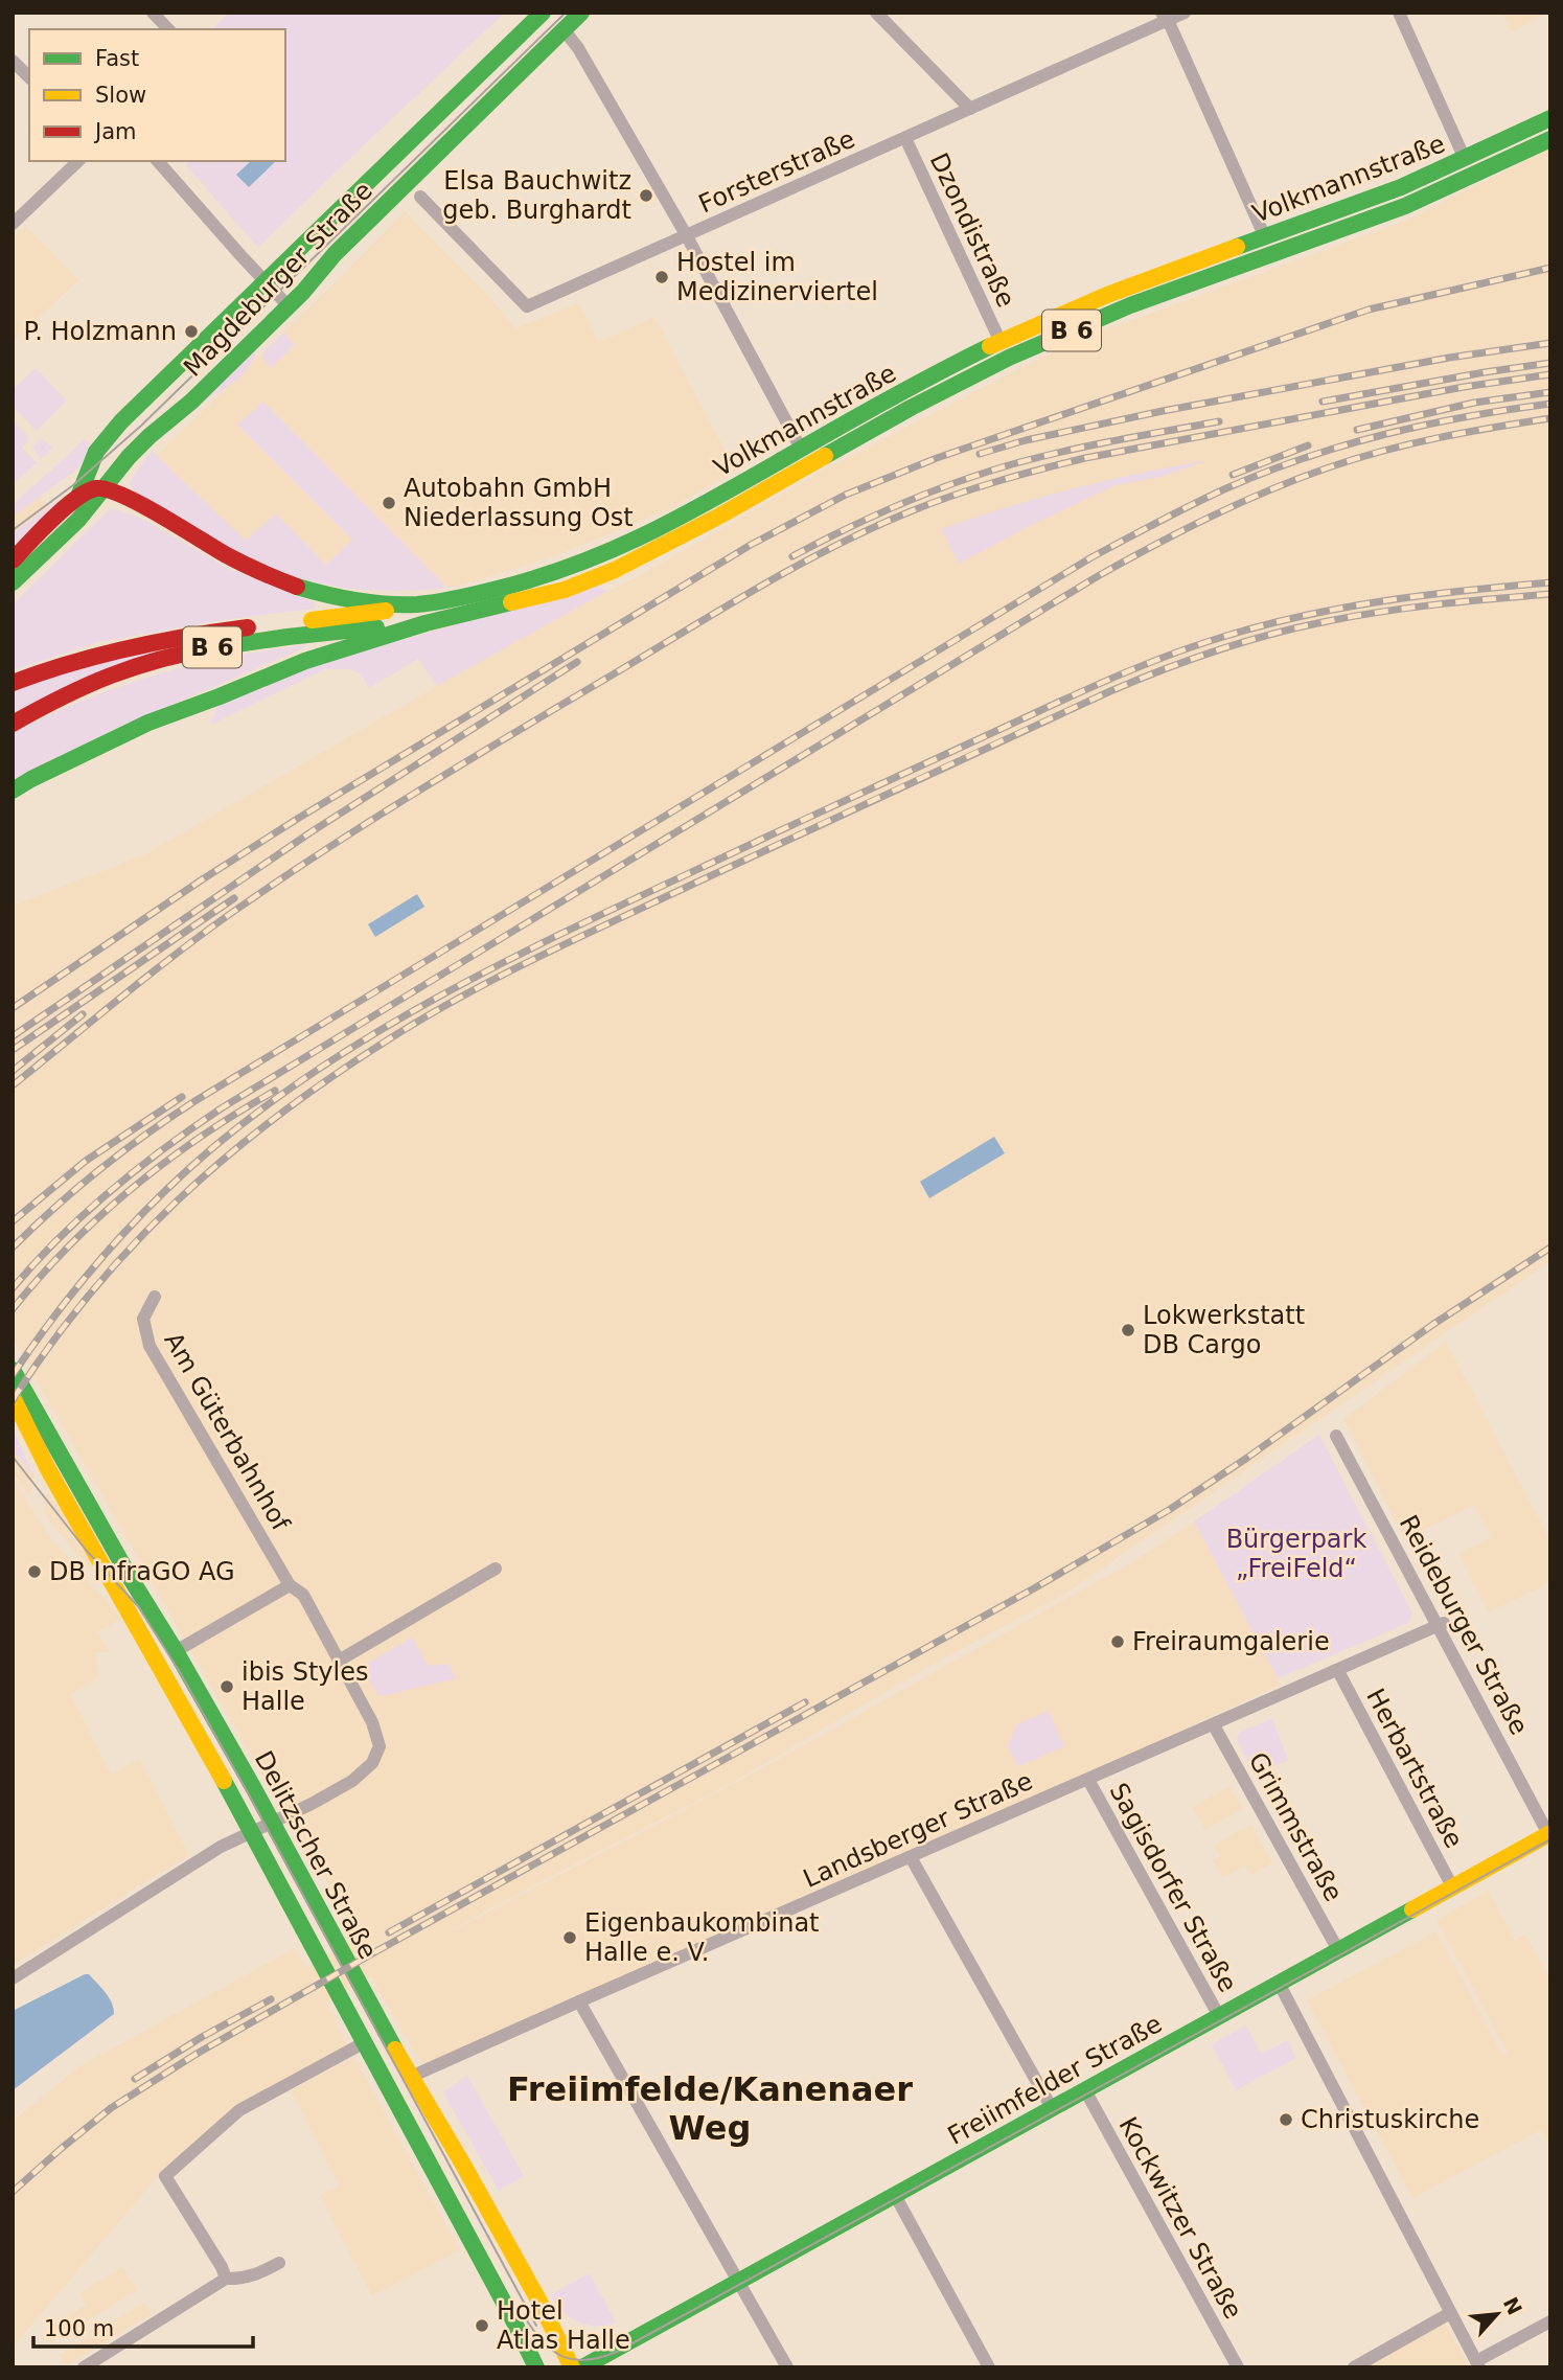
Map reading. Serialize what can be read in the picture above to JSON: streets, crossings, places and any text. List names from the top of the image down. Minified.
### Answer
{"streets":{"main road":["Volkmannstraße","Magdeburger Straße","B 6","Delitzscher Straße","Freiimfelder Straße"],"street":["Forsterstraße","Dzondistraße","Am Güterbahnhof","Reideburger Straße","Herbartstraße","Grimmstraße","Landsberger Straße","Sagisdorfer Straße","Kockwitzer Straße"]},"crossings":[["Forsterstraße","Dzondistraße"],["Volkmannstraße","Dzondistraße"],["Volkmannstraße","Magdeburger Straße"],["Volkmannstraße","B 6"],["Am Güterbahnhof","Delitzscher Straße"],["Reideburger Straße","Landsberger Straße"],["Reideburger Straße","Freiimfelder Straße"],["Herbartstraße","Landsberger Straße"],["Herbartstraße","Freiimfelder Straße"],["Grimmstraße","Landsberger Straße"],["Grimmstraße","Freiimfelder Straße"],["Landsberger Straße","Delitzscher Straße"],["Landsberger Straße","Sagisdorfer Straße"],["Sagisdorfer Straße","Freiimfelder Straße"],["Freiimfelder Straße","Kockwitzer Straße"]],"districts":["Freiimfelde/Kanenaer Weg"],"parks":["Bürgerpark „FreiFeld“"],"places":["Elsa Bauchwitz geb. Burghardt","Hostel im Medizinerviertel","P. Holzmann","Autobahn GmbH Niederlassung Ost","Lokwerkstatt DB Cargo","DB InfraGO AG","Freiraumgalerie","ibis Styles Halle","Eigenbaukombinat Halle e. V.","Christuskirche","Hotel Atlas Halle"],"legend":["Fast","Slow","Jam"],"scale_bar":"100 m","north":"top right"}
